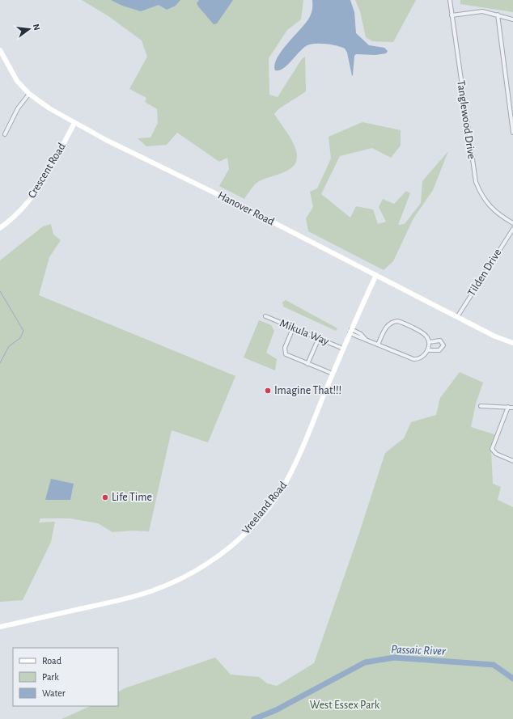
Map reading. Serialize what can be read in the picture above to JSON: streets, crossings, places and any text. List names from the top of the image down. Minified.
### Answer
{"streets":{"street":["Tanglewood Drive","Crescent Road","Hanover Road","Tilden Drive","Mikula Way","Vreeland Road"]},"crossings":[["Crescent Road","Hanover Road"],["Hanover Road","Tilden Drive"],["Hanover Road","Vreeland Road"],["Mikula Way","Vreeland Road"]],"water":["Passaic River"],"parks":["West Essex Park"],"places":["Imagine That!!!","Life Time"],"legend":["Road","Park","Water"],"north":"right"}
